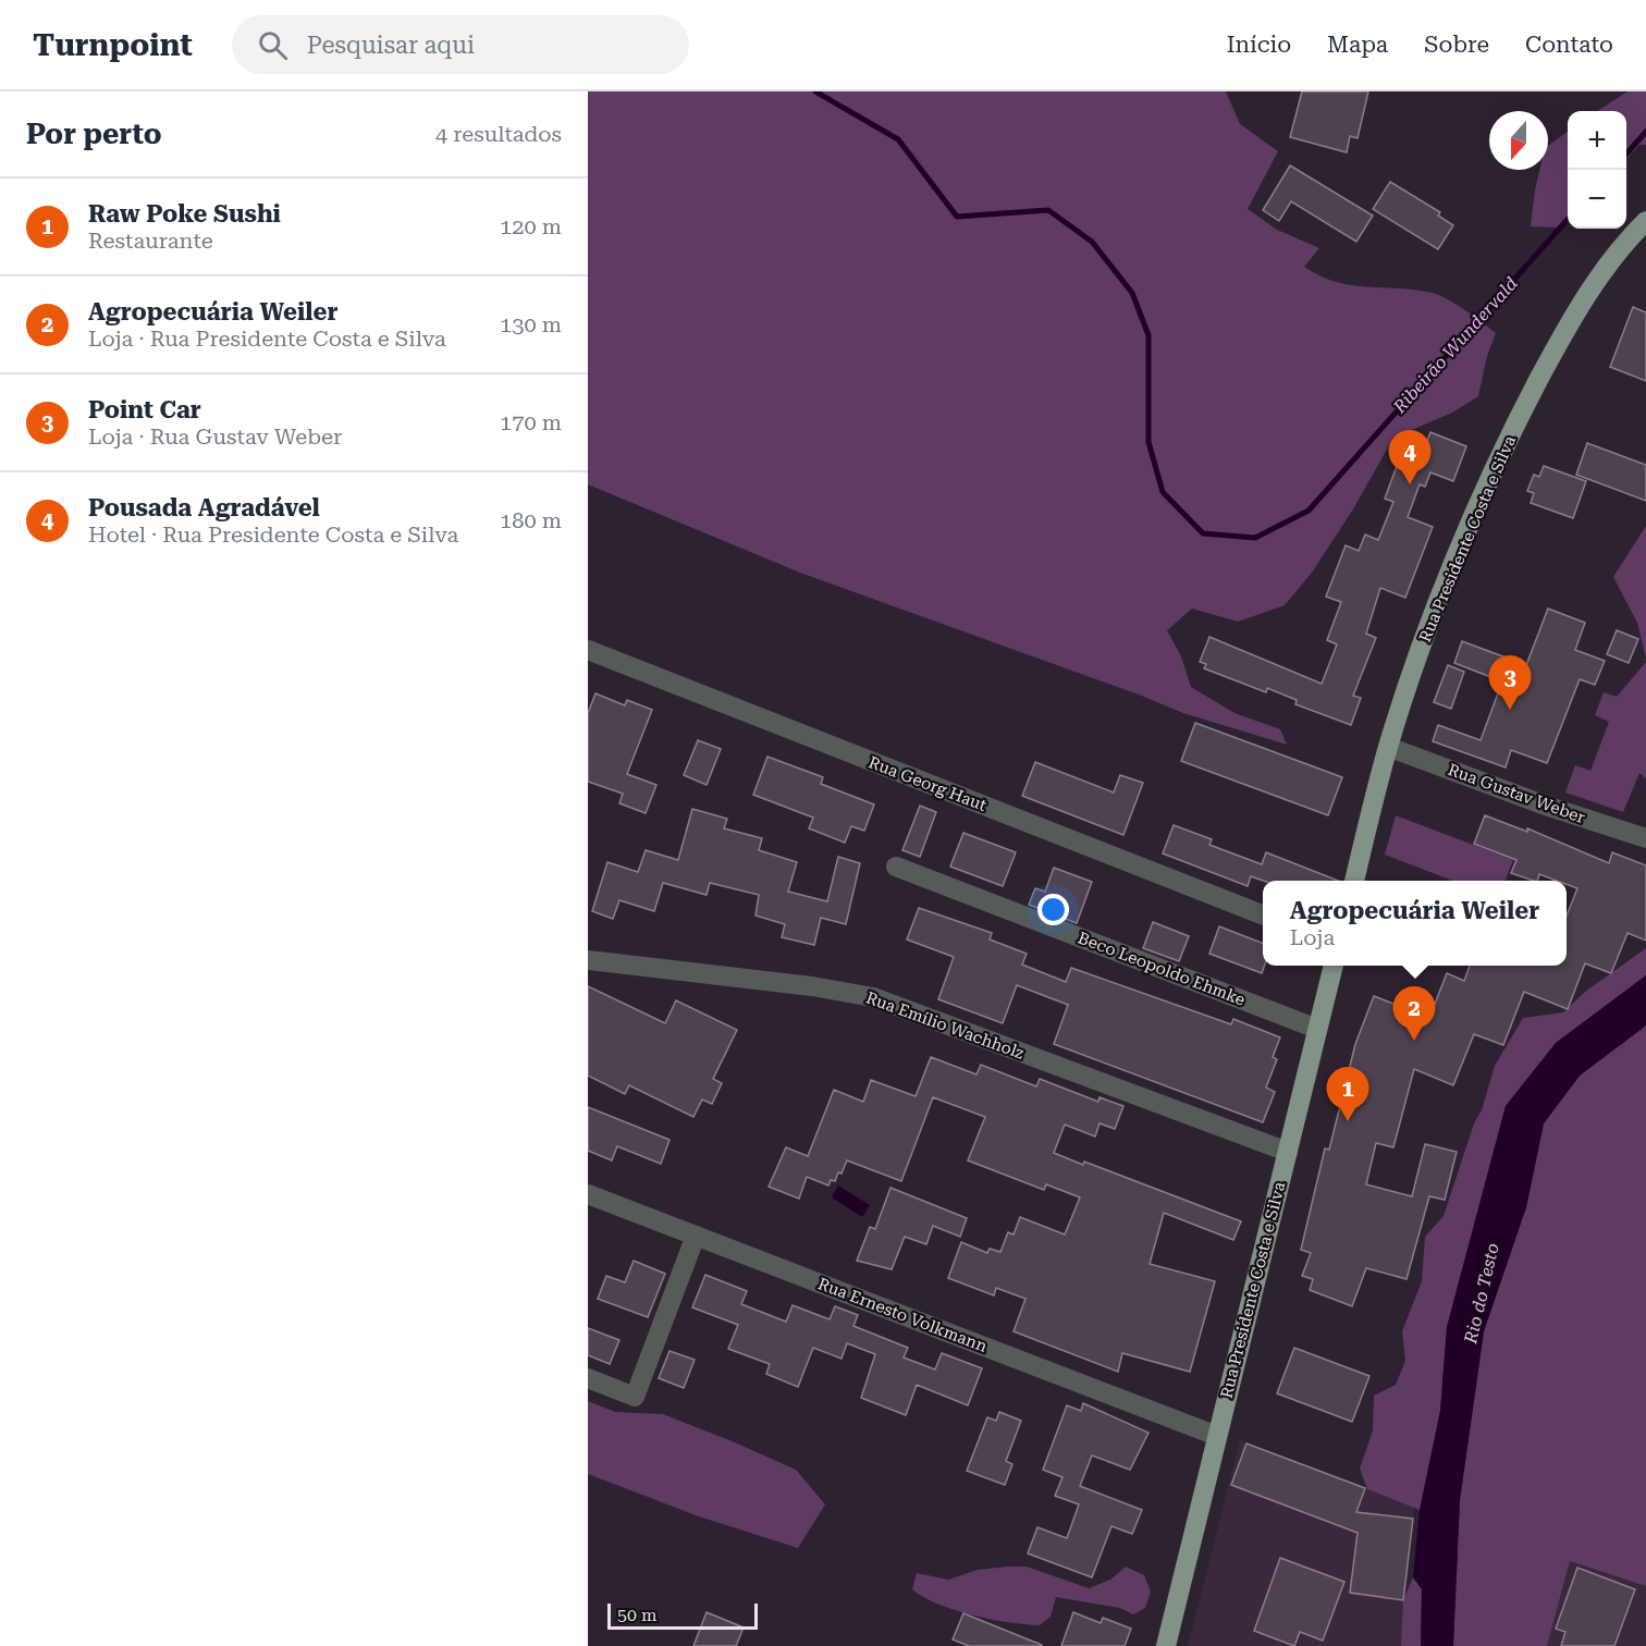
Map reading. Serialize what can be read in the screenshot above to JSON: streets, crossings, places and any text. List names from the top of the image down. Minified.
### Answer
{"streets":{"main road":["Rua Presidente Costa e Silva"],"street":["Rua Georg Haut","Rua Gustav Weber","Beco Leopoldo Ehmke","Rua Emílio Wachholz","Rua Ernesto Volkmann"]},"crossings":[["Rua Presidente Costa e Silva","Rua Gustav Weber"],["Rua Presidente Costa e Silva","Beco Leopoldo Ehmke"],["Rua Presidente Costa e Silva","Rua Emílio Wachholz"],["Rua Presidente Costa e Silva","Rua Ernesto Volkmann"]],"water":["Ribeirão Wundervald","Rio do Testo"],"scale_bar":"50 m","north":"bottom","page":{"header":"Turnpoint","search":"Pesquisar aqui","nav":["Início","Mapa","Sobre","Contato"],"heading":["Por perto","4 resultados"],"map_buttons":["+","−"],"list":[{"mark":"1","name":"Raw Poke Sushi","note":"Restaurante","value":"120 m"},{"mark":"2","name":"Agropecuária Weiler","note":"Loja · Rua Presidente Costa e Silva","value":"130 m"},{"mark":"3","name":"Point Car","note":"Loja · Rua Gustav Weber","value":"170 m"},{"mark":"4","name":"Pousada Agradável","note":"Hotel · Rua Presidente Costa e Silva","value":"180 m"}],"pins":["4","3","2","1"],"popup":["Agropecuária Weiler","Loja"],"scale":"50 m"}}
